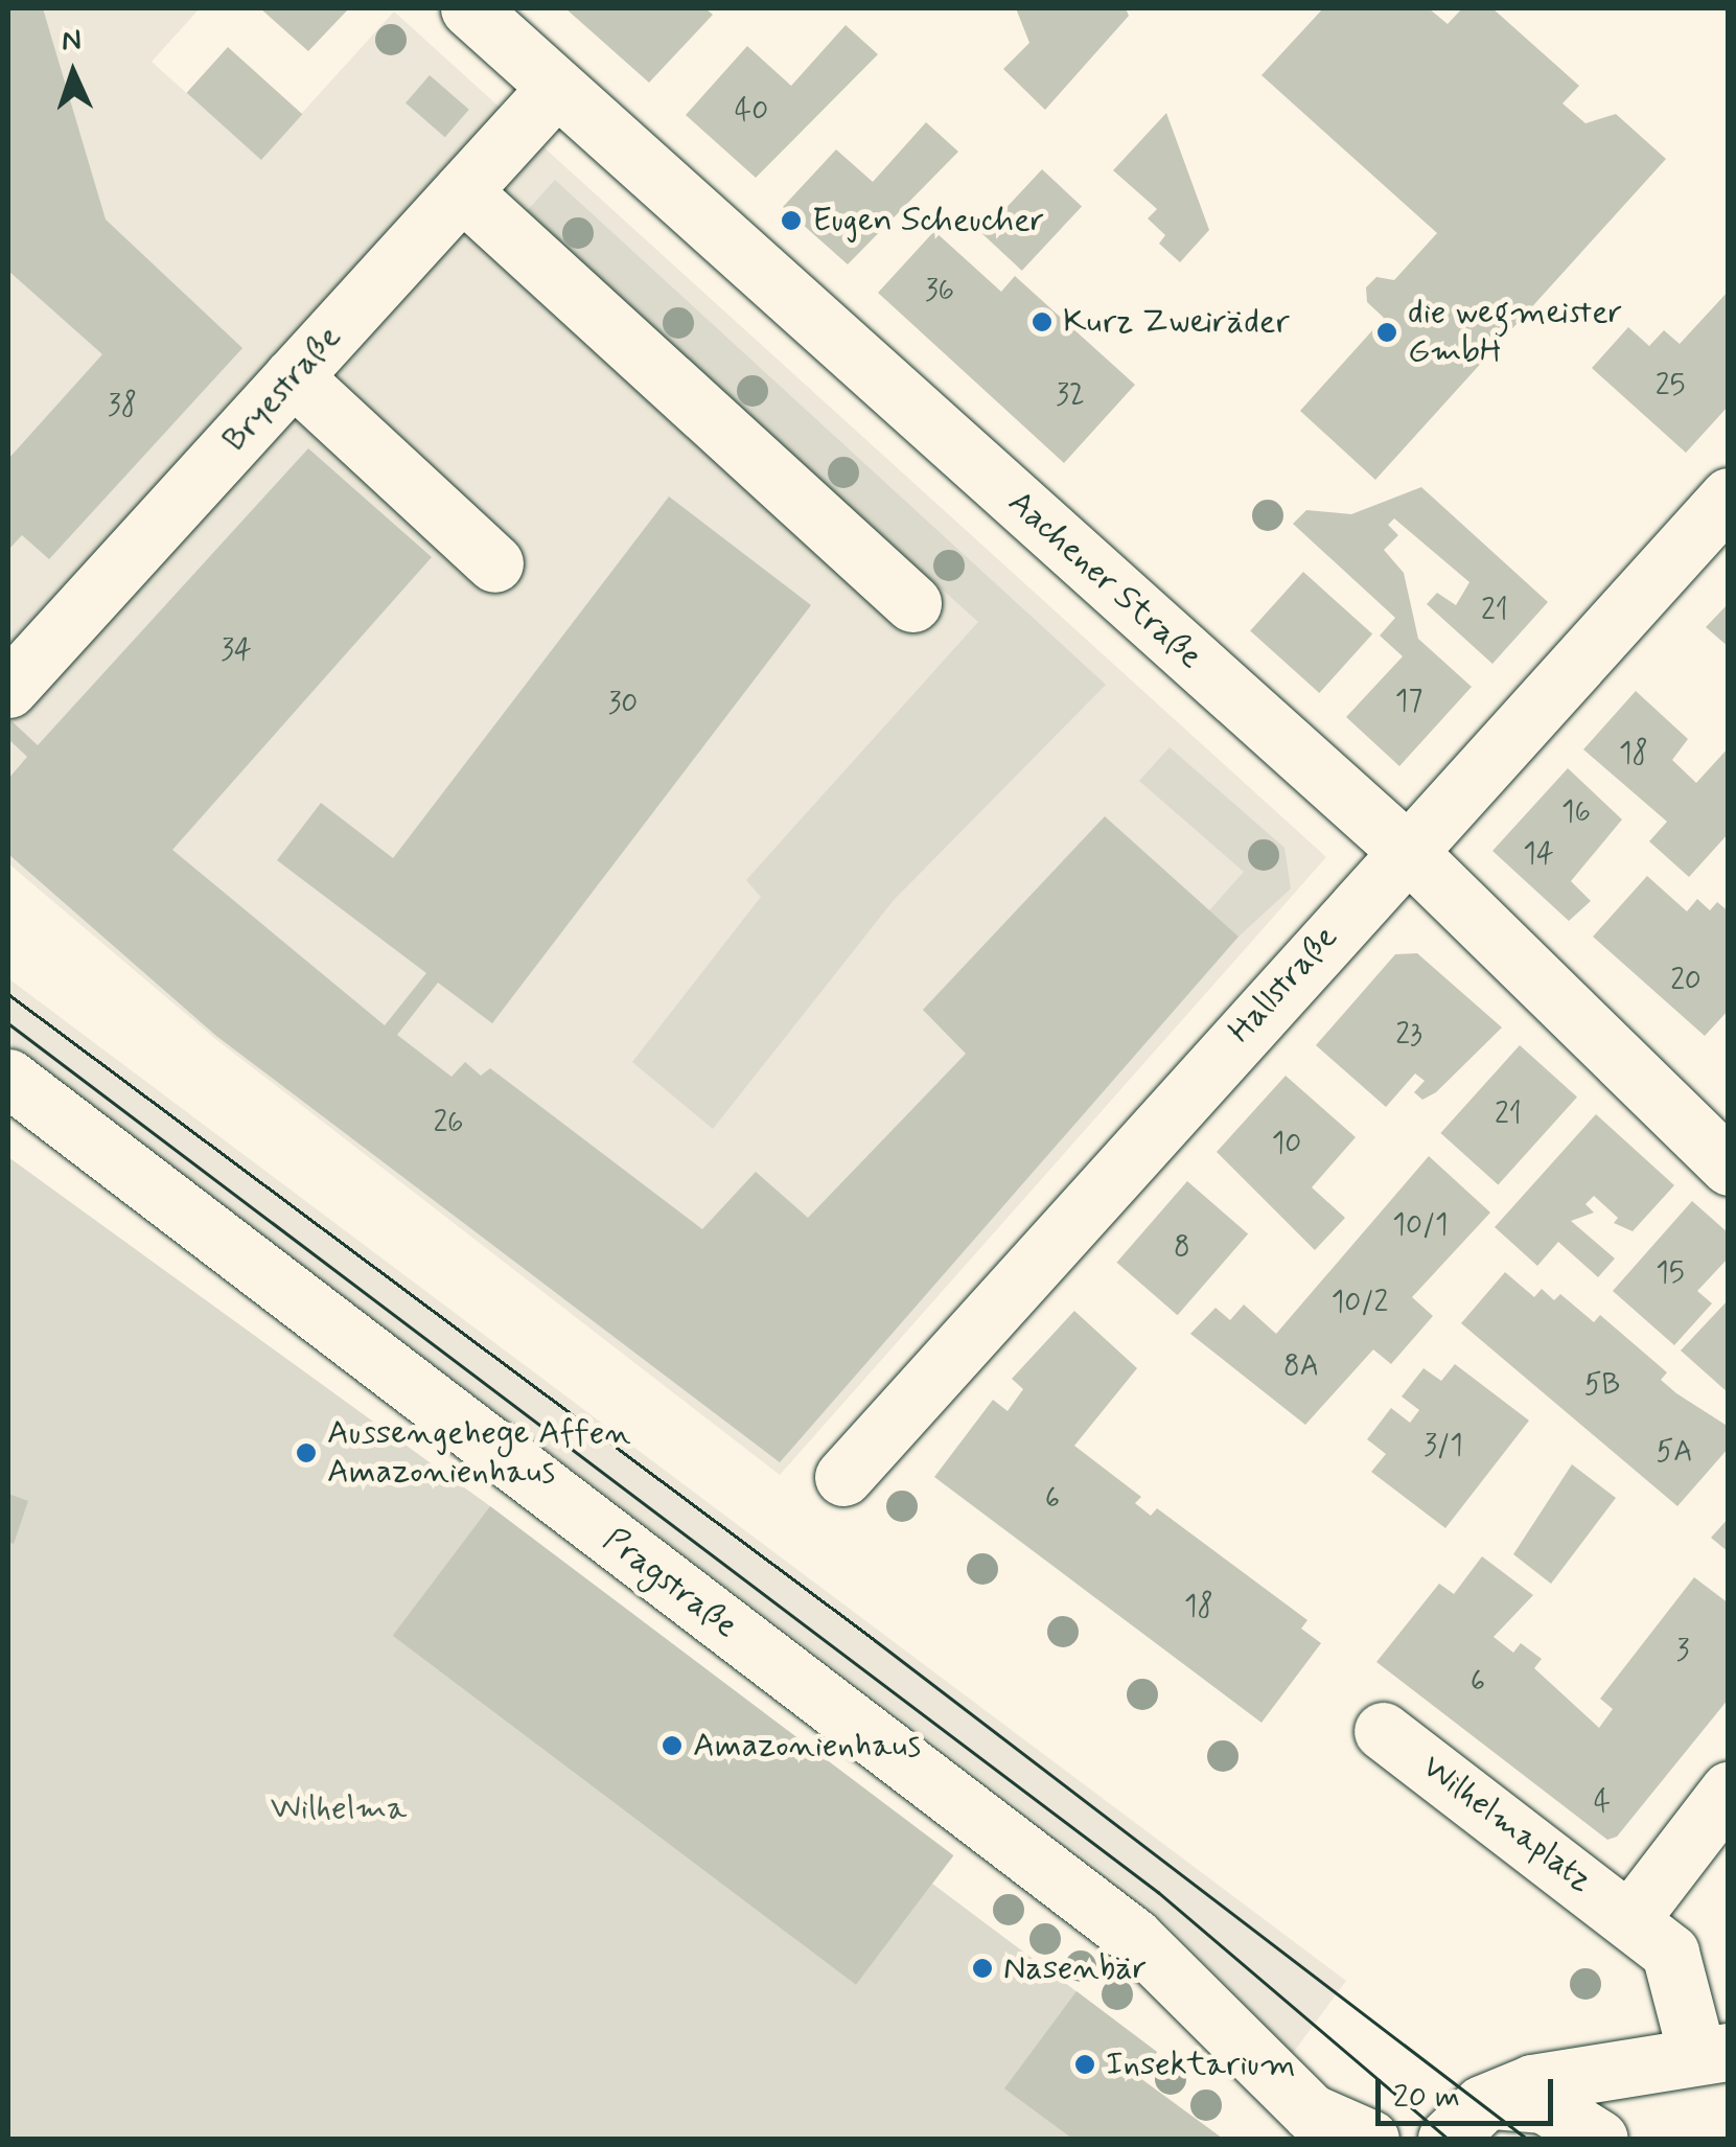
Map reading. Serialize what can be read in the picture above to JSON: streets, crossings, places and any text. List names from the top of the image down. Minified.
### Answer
{"streets":{"street":["Bryestraße","Aachener Straße","Hallstraße","Pragstraße","Wilhelmaplatz"]},"crossings":[["Bryestraße","Aachener Straße"],["Aachener Straße","Hallstraße"],["Pragstraße","Wilhelmaplatz"]],"parks":["Wilhelma"],"places":["Eugen Scheucher","Kurz Zweiräder","die wegmeister GmbH","Aussengehege Affen Amazonienhaus","Amazonienhaus","Nasenbär","Insektarium"],"house_numbers":["40","36","25","32","38","21","34","17","30","18","16","14","20","23","21","26","10","10/1","8","15","10/2","8A","5B","3/1","5A","6","18","3","6","4"],"scale_bar":"20 m","north":"top"}
